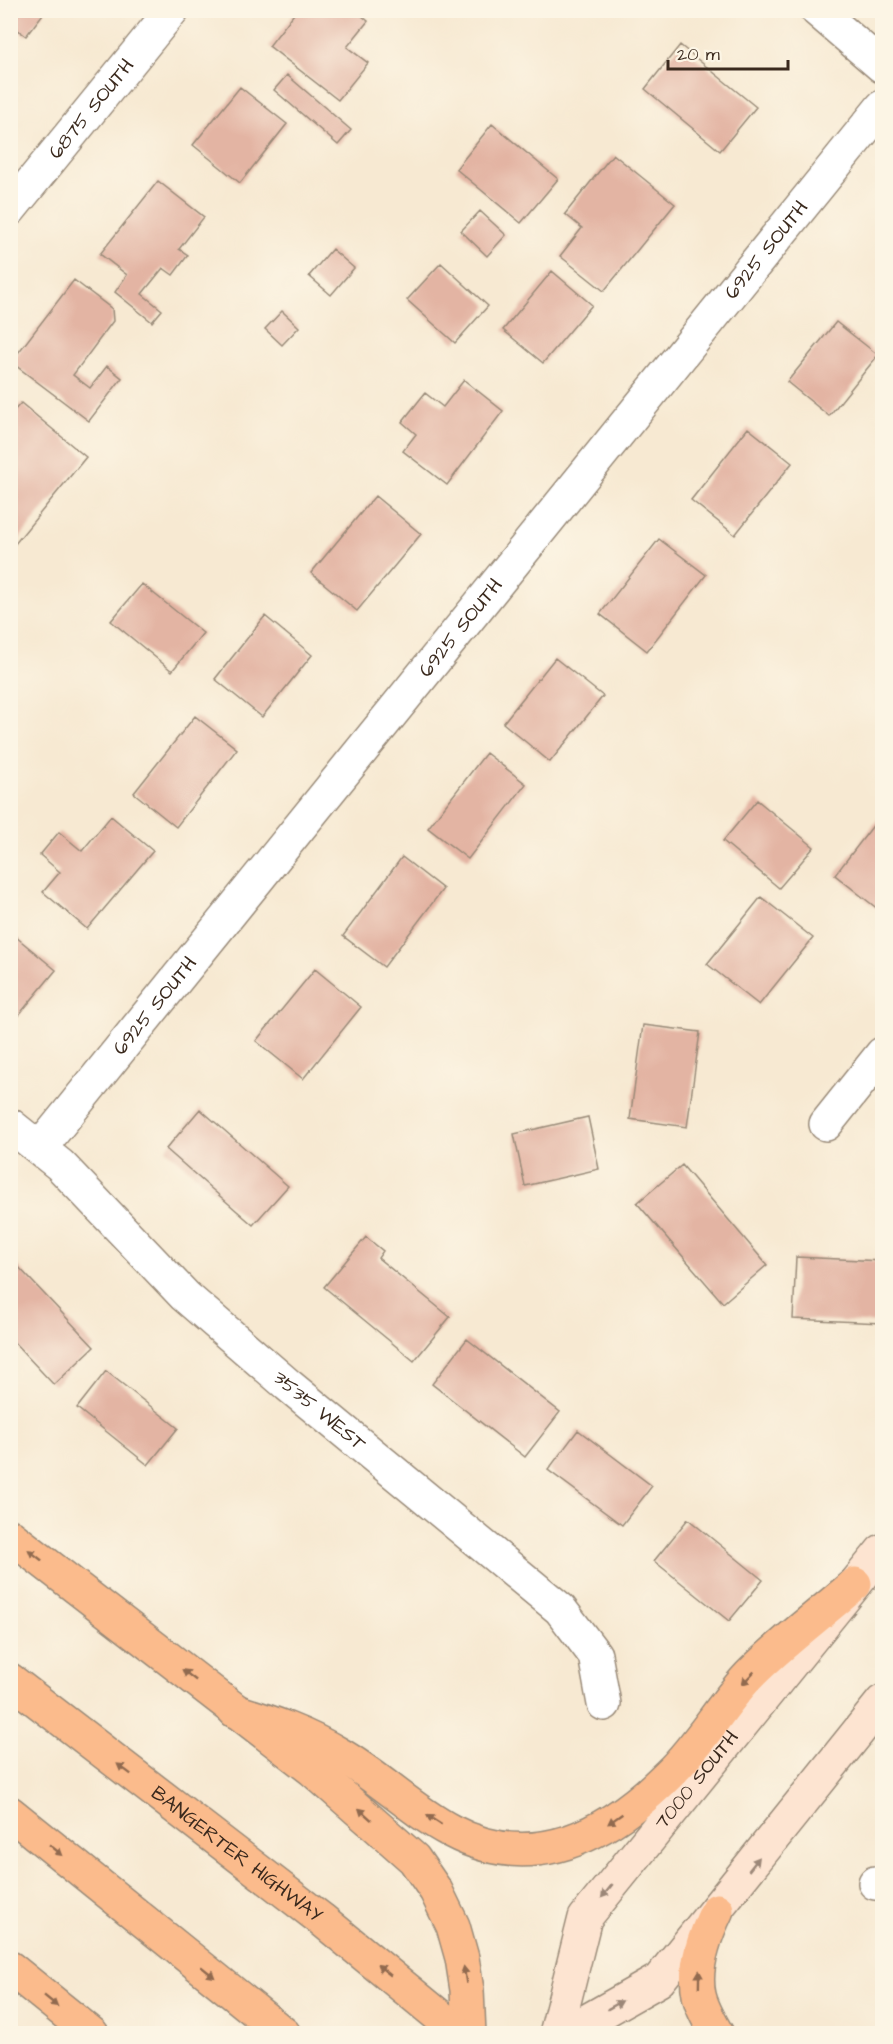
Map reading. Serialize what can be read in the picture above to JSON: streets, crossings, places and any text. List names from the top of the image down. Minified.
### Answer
{"streets":{"highway":["BANGERTER HIGHWAY"],"main road":["7000 SOUTH"],"street":["6875 SOUTH","6925 SOUTH","3535 WEST"]},"crossings":[["6925 SOUTH","3535 WEST"]],"scale_bar":"20 m"}
